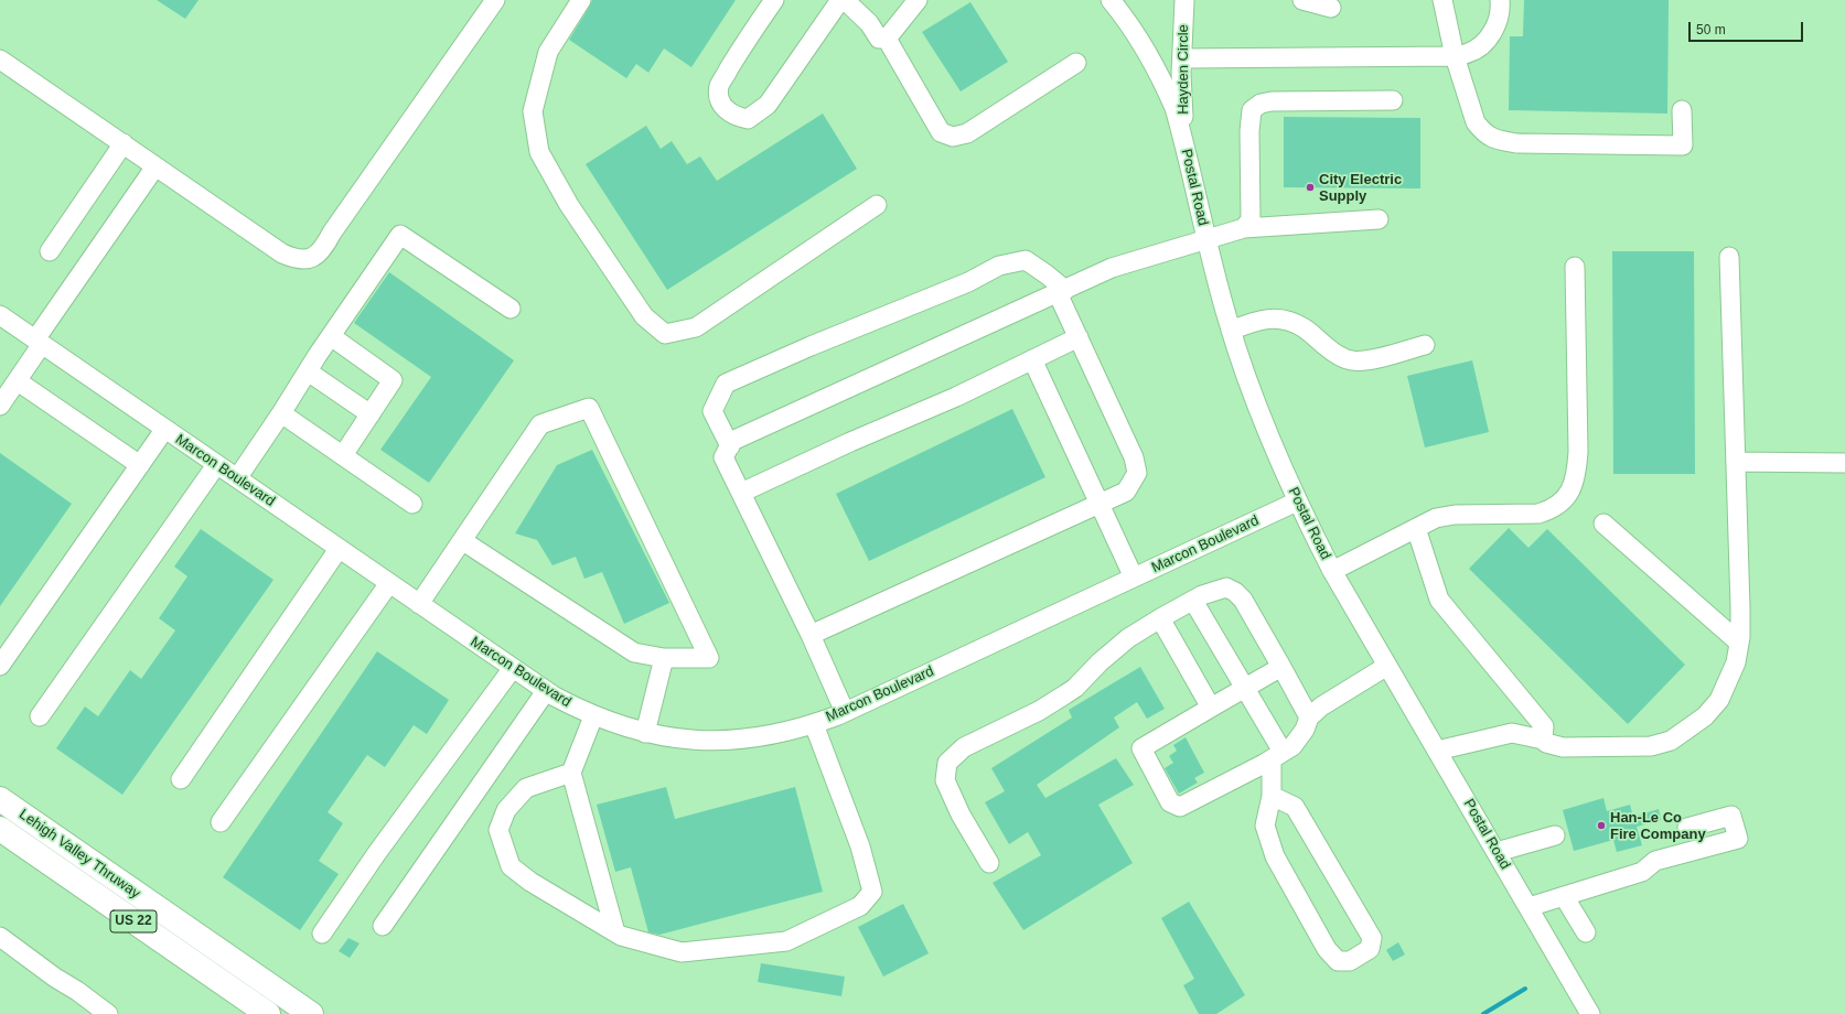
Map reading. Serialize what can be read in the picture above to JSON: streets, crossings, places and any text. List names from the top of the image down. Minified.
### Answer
{"streets":{"highway":["Lehigh Valley Thruway","US 22"],"street":["Hayden Circle","Postal Road","Marcon Boulevard"]},"crossings":[["Hayden Circle","Postal Road"],["Postal Road","Marcon Boulevard"]],"places":["City Electric Supply","Han-Le Co Fire Company"],"scale_bar":"50 m"}
